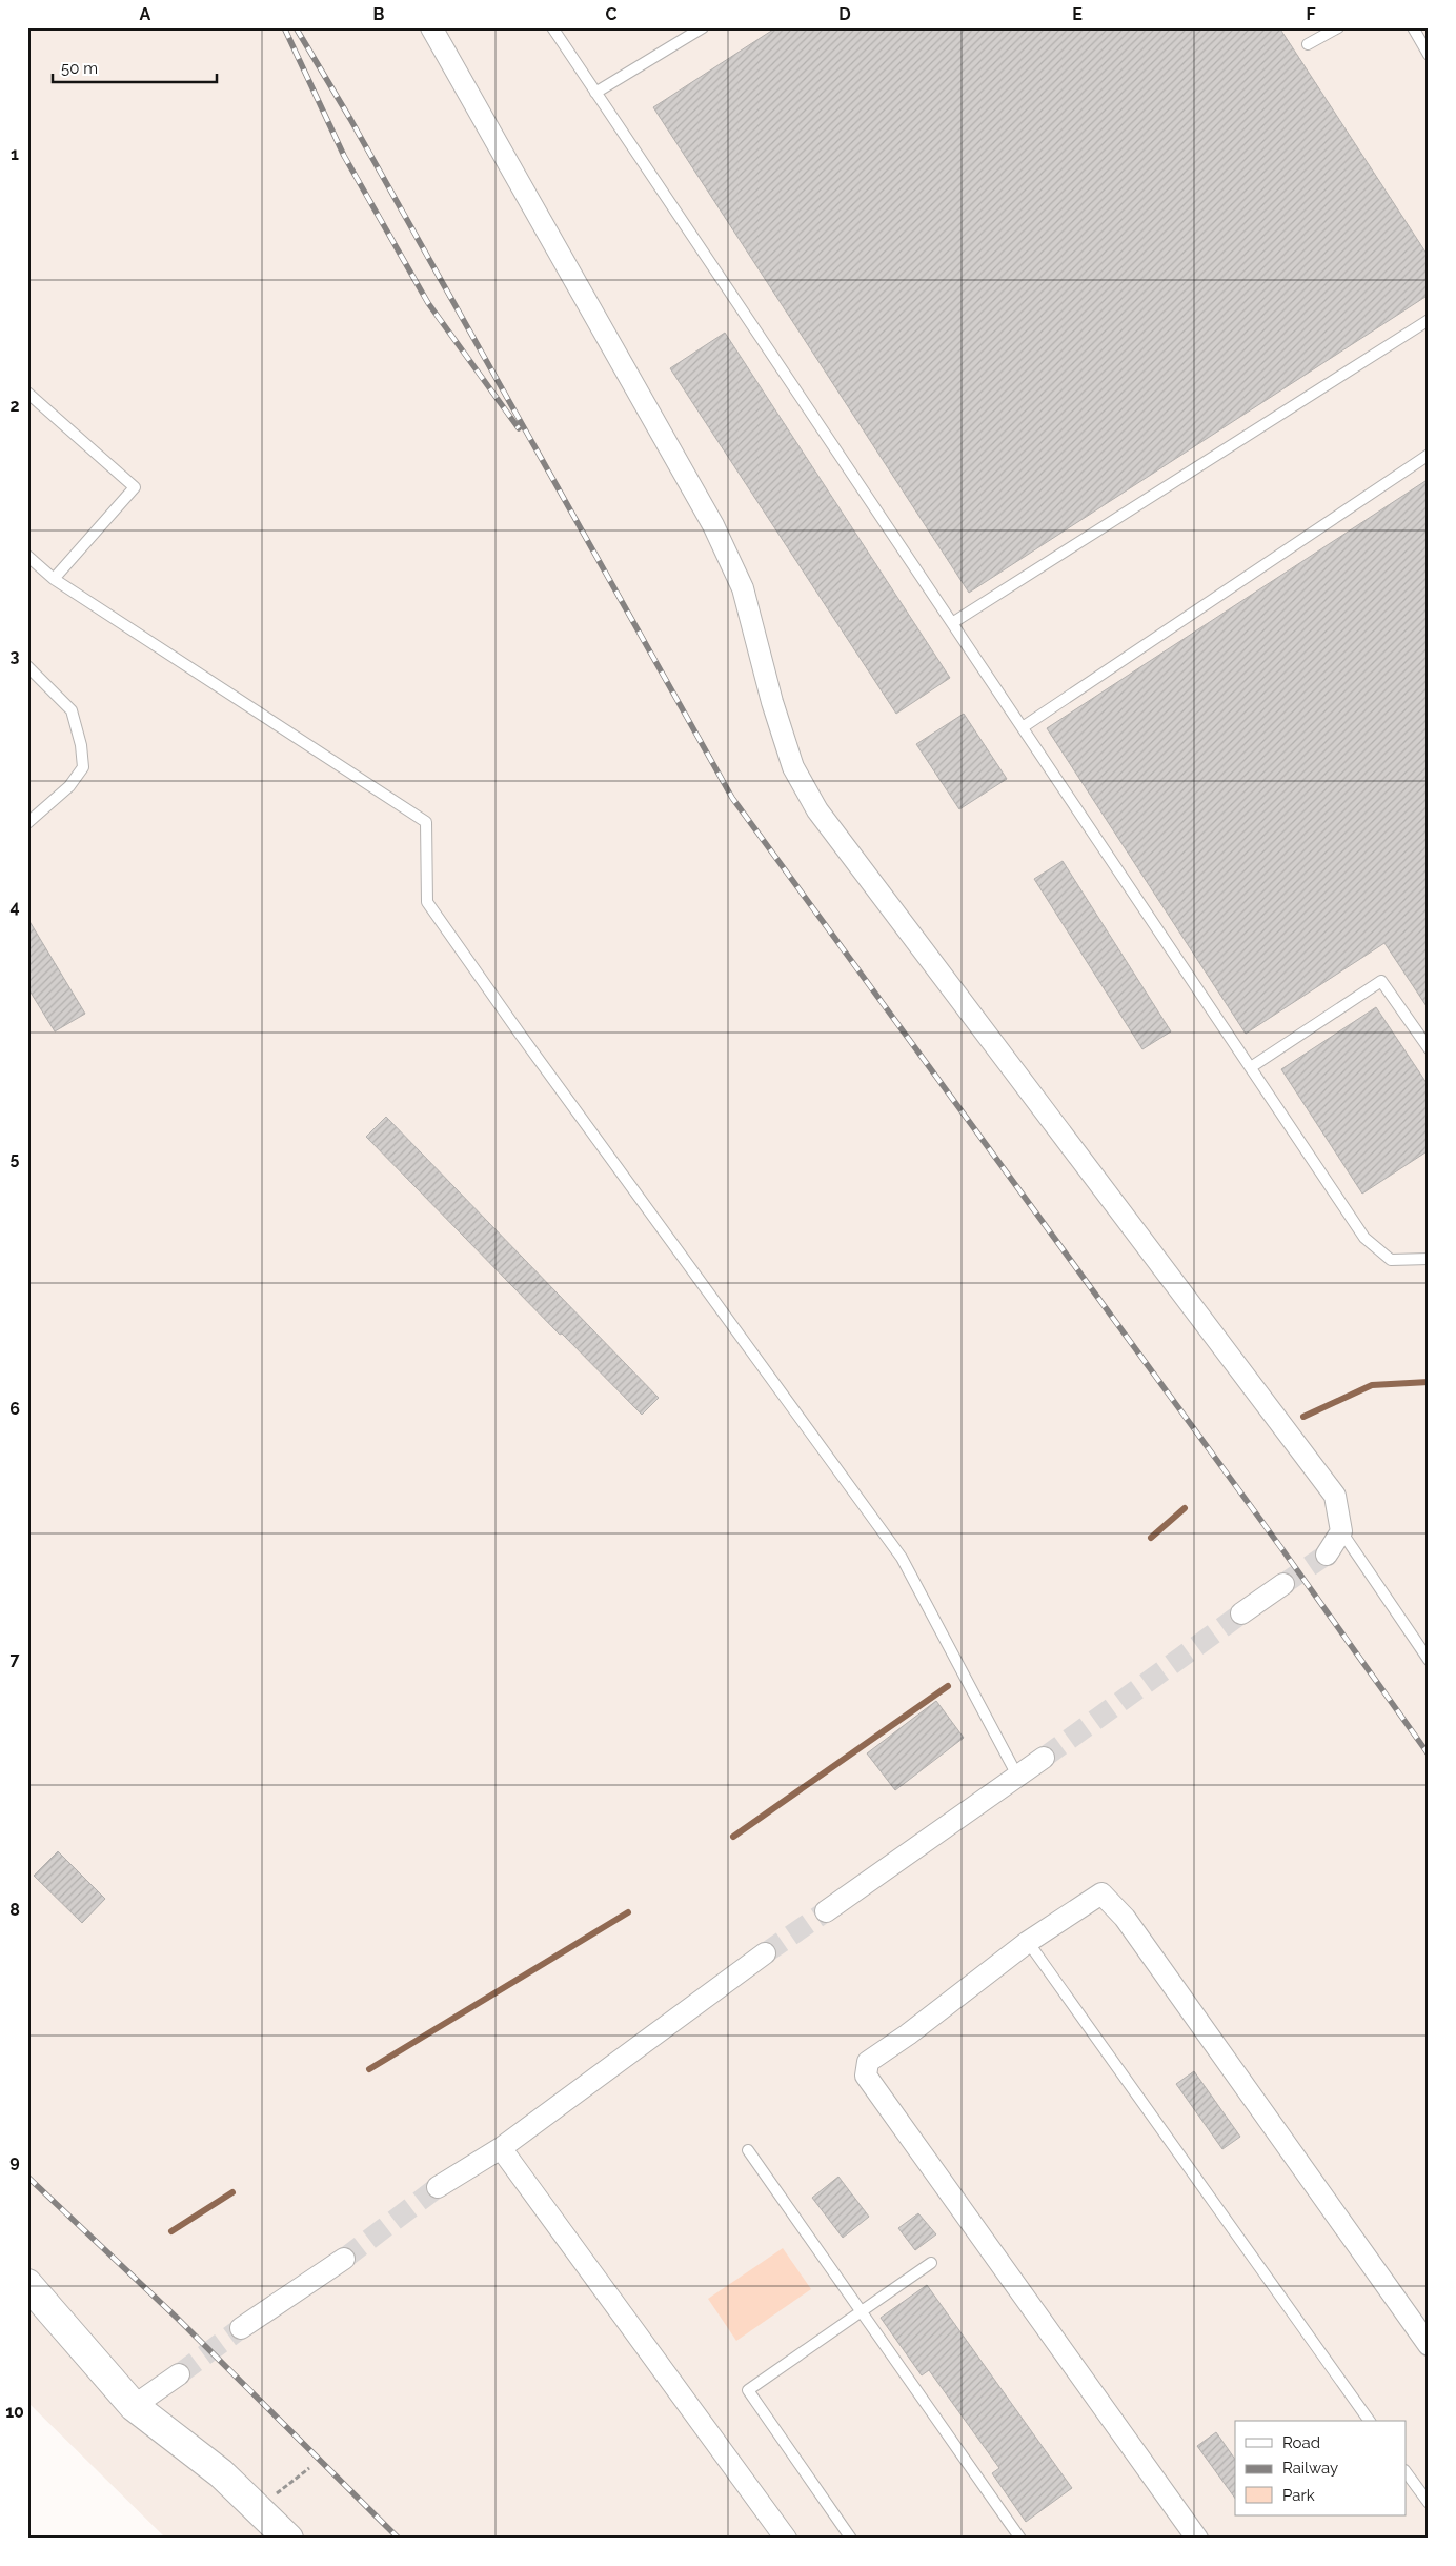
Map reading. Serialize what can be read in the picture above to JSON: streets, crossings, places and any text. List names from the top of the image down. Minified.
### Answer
{"legend":["Road","Railway","Park"],"scale_bar":"50 m","grid":{"columns":["A","B","C","D","E","F"],"rows":["1","2","3","4","5","6","7","8","9","10"]}}
